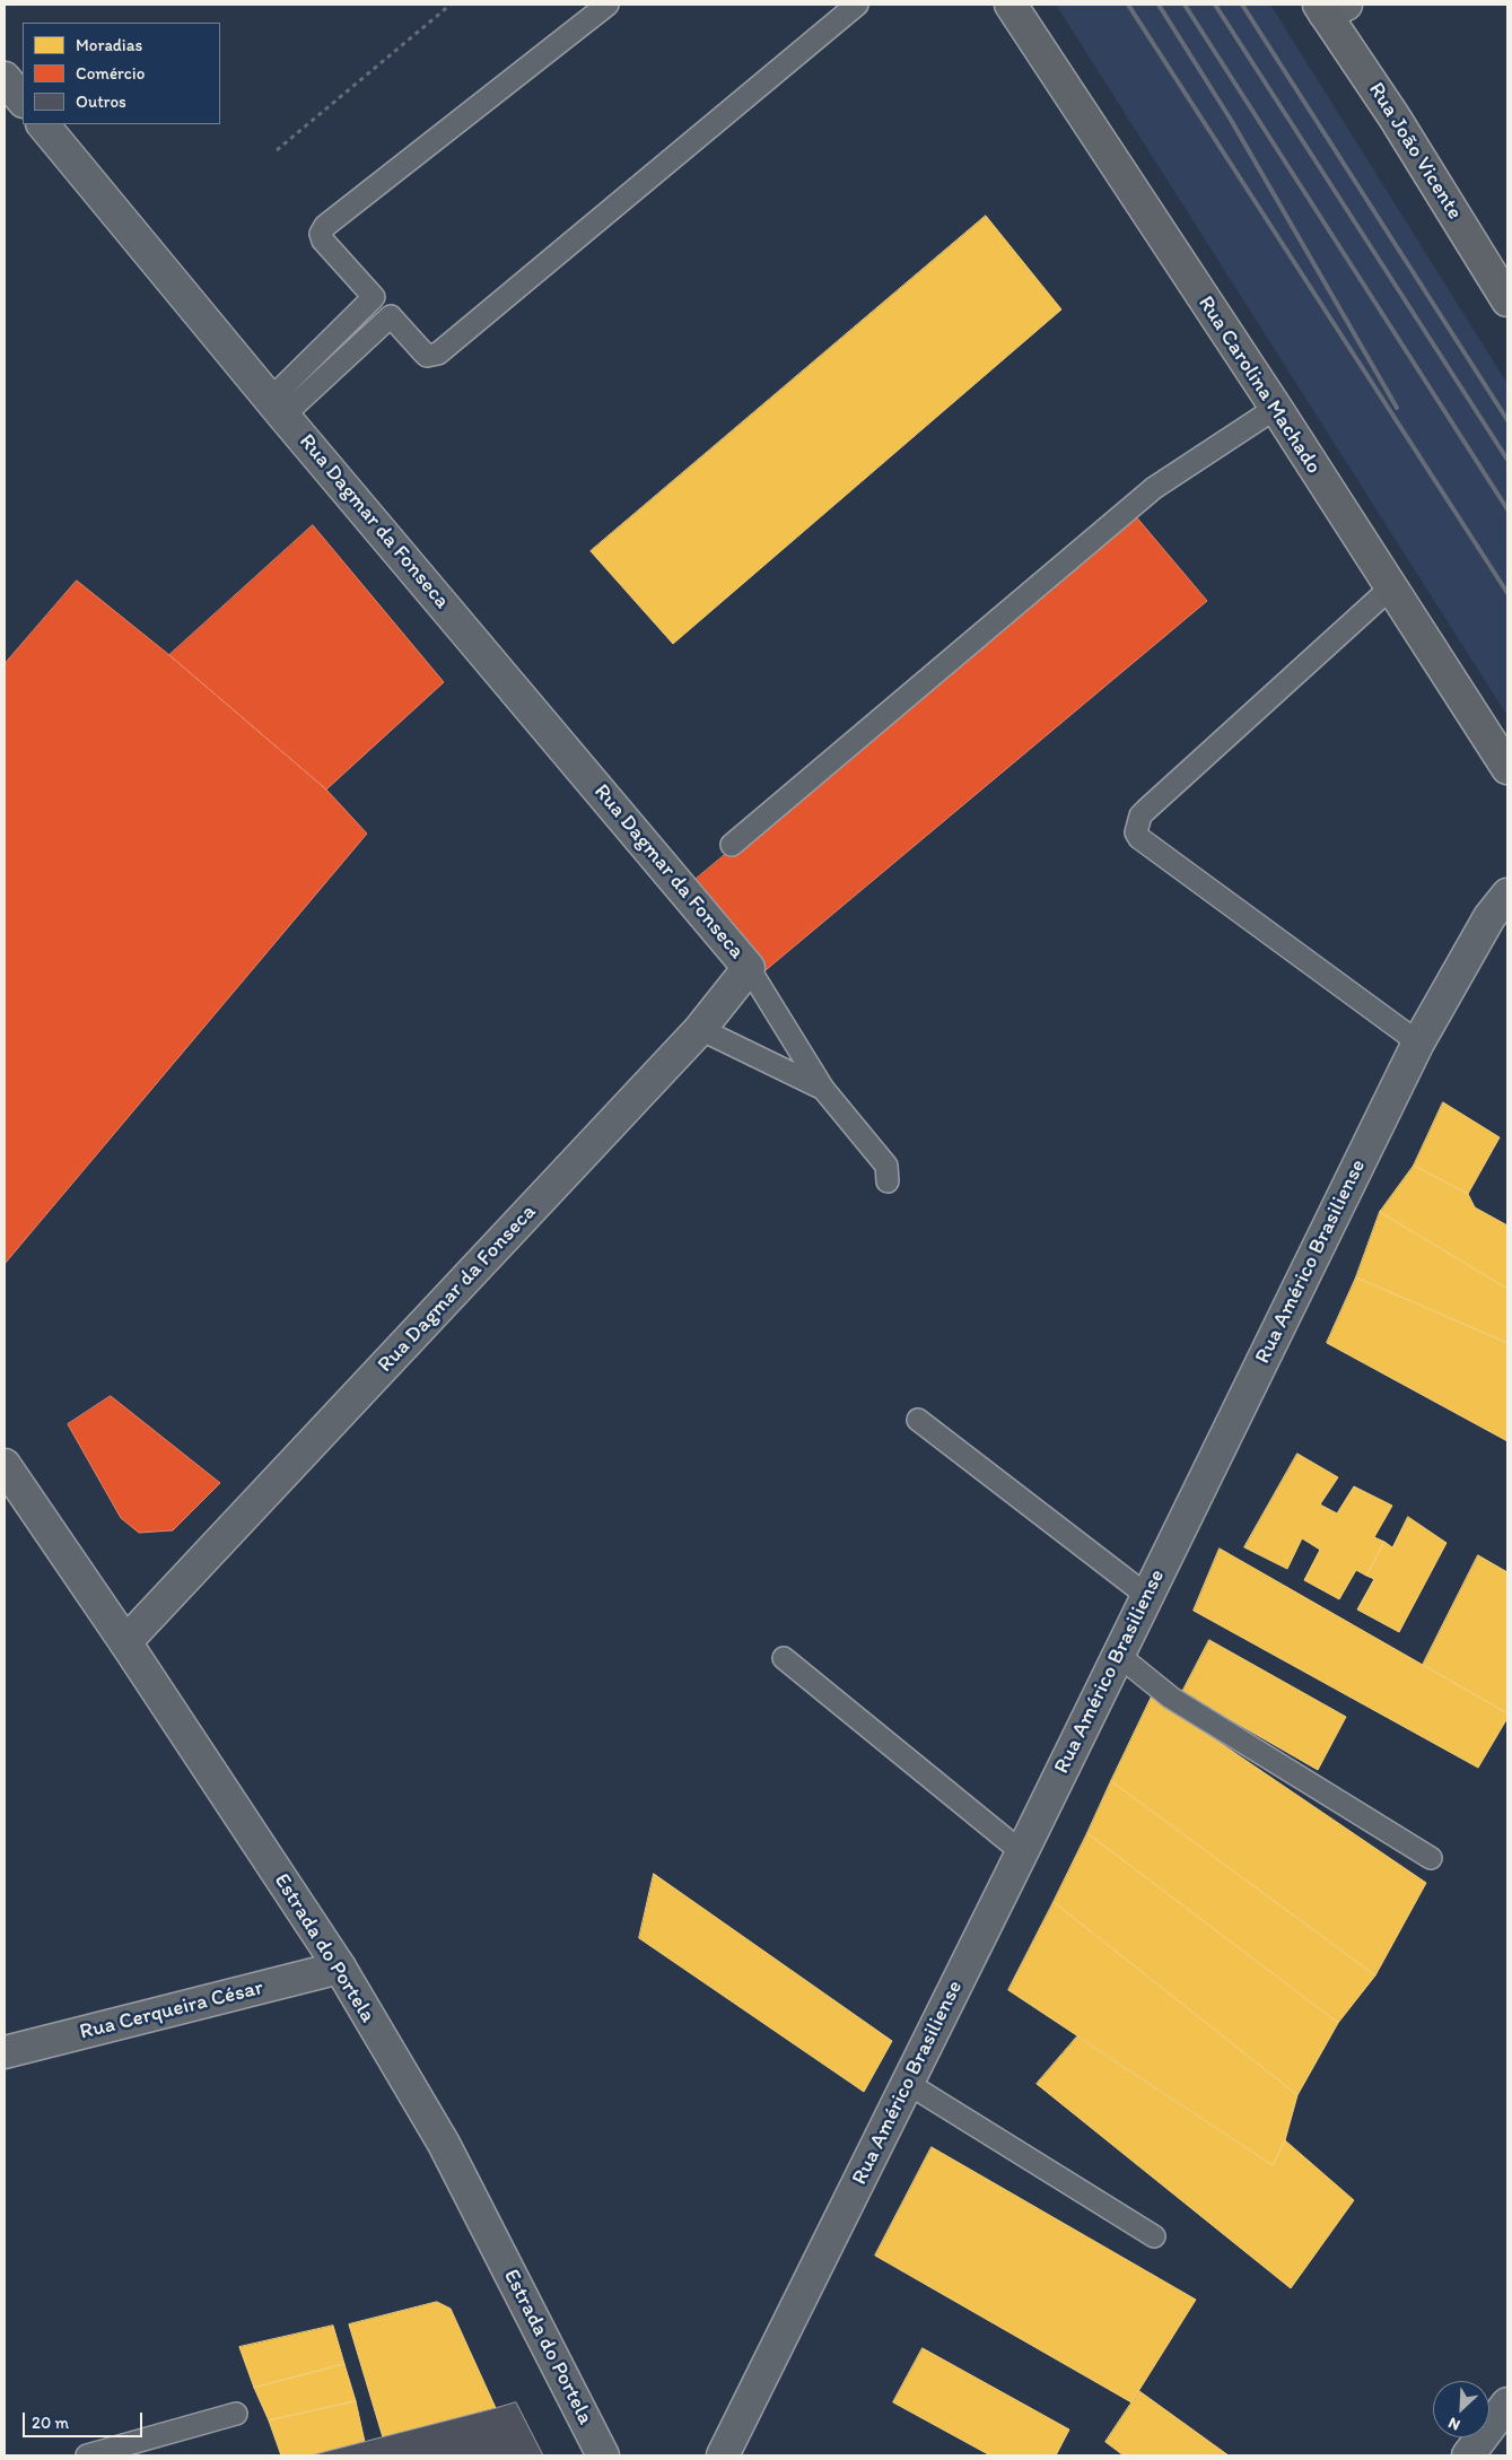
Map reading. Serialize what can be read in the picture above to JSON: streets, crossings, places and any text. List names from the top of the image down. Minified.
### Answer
{"streets":{"main road":["Rua João Vicente","Rua Carolina Machado","Rua Dagmar da Fonseca","Rua Américo Brasiliense","Estrada do Portela","Rua Cerqueira César"]},"crossings":[["Rua Dagmar da Fonseca","Estrada do Portela"],["Estrada do Portela","Rua Cerqueira César"]],"legend":["Moradias","Comércio","Outros"],"scale_bar":"20 m","north":"bottom left"}
